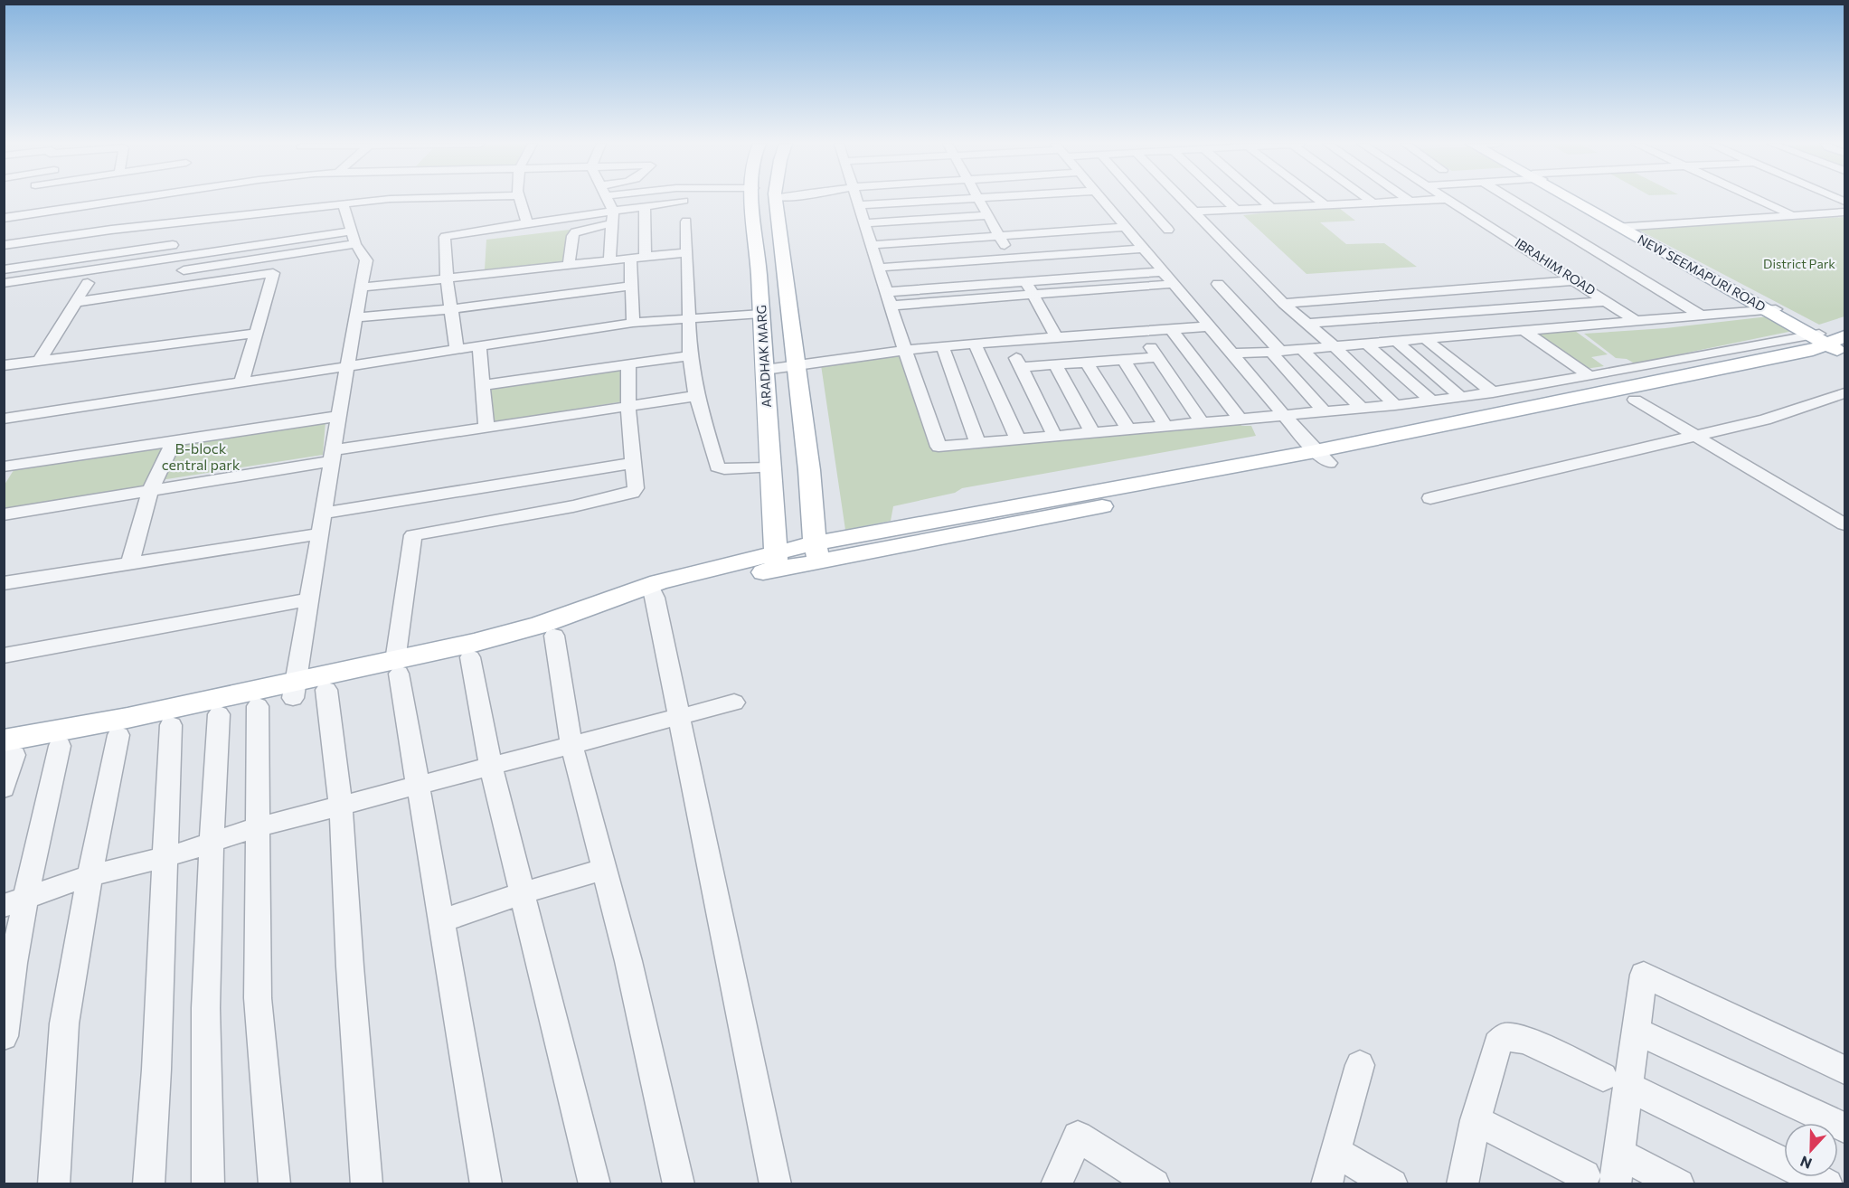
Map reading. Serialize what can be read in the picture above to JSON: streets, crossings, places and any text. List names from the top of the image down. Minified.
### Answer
{"streets":{"main road":["NEW SEEMAPURI ROAD","ARADHAK MARG"],"street":["IBRAHIM ROAD"]},"parks":["District Park","B-block central park"],"north":"bottom"}
